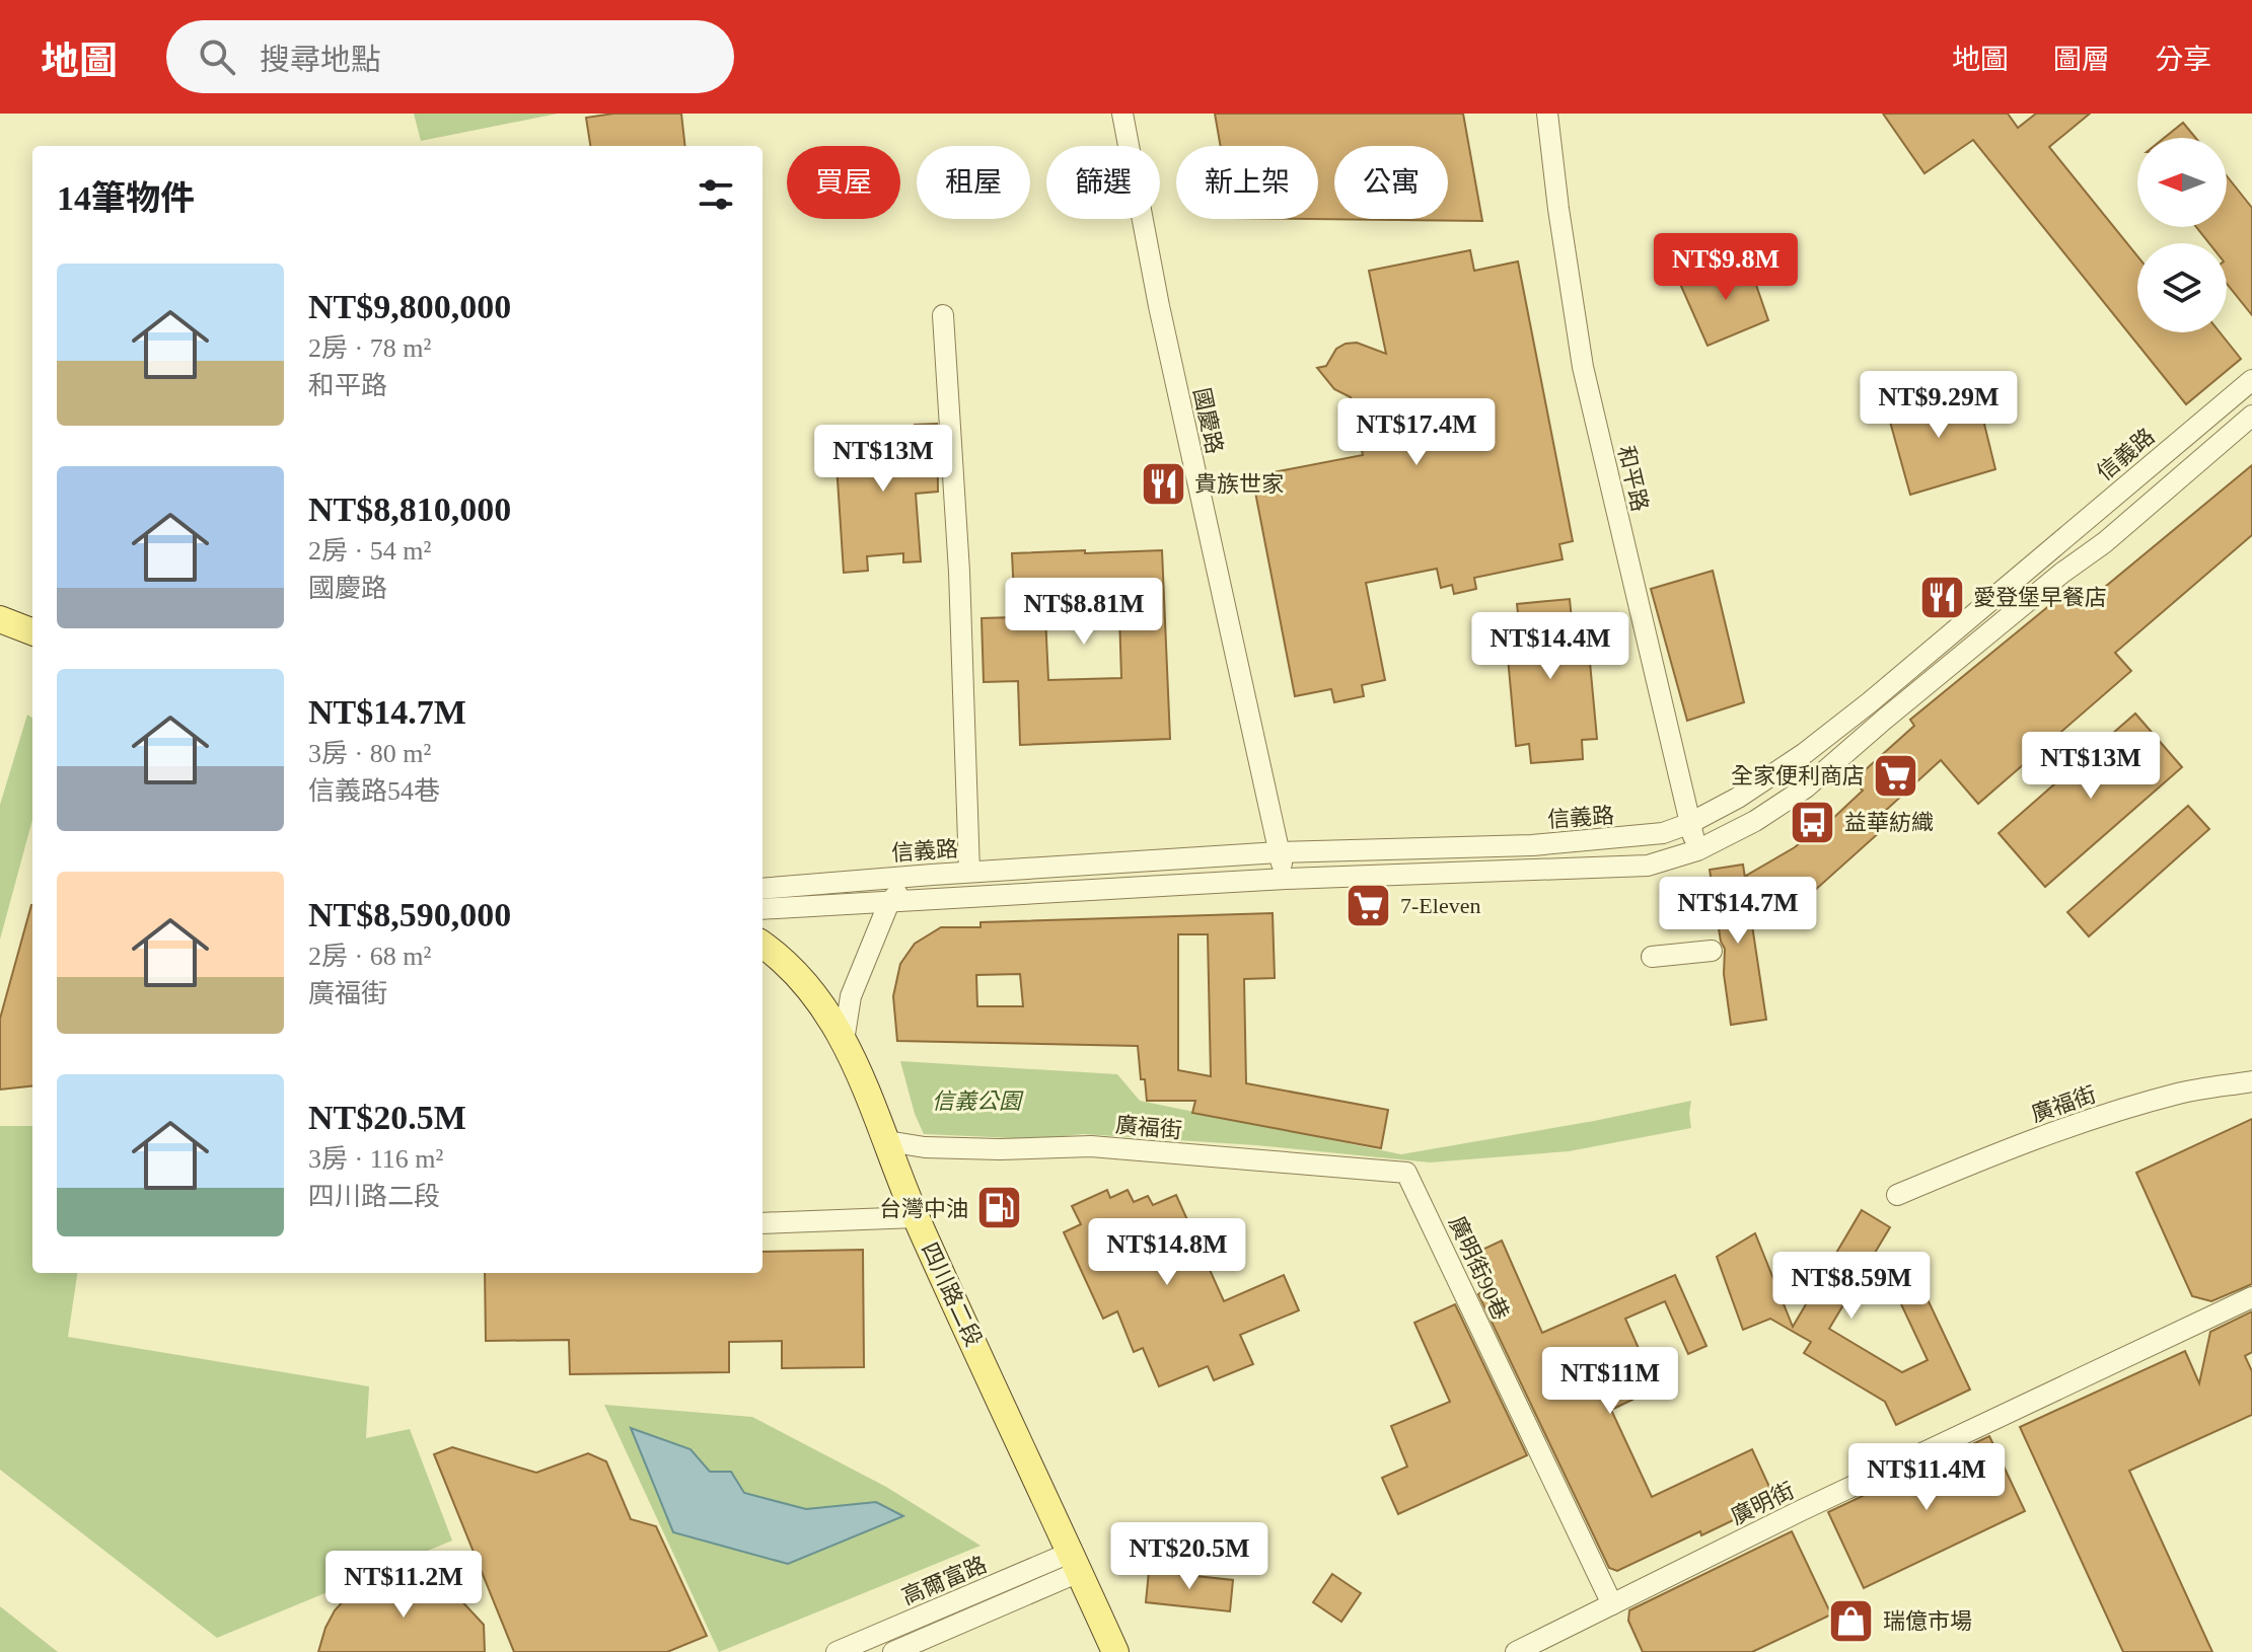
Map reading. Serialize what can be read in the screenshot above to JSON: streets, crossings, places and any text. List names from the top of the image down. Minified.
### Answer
{"streets":{"main road":["四川路二段"],"street":["國慶路","信義路","和平路","廣福街","廣明街90巷","廣明街","高爾富路"]},"crossings":[["國慶路","信義路"],["信義路","和平路"],["廣福街","廣明街90巷"],["廣福街","四川路二段"],["廣明街90巷","廣明街"],["四川路二段","高爾富路"]],"parks":["信義公園"],"places":{"restaurant":["貴族世家","愛登堡早餐店"],"supermarket":["全家便利商店","7-Eleven"],"bus stop":["益華紡織"],"fuel station":["台灣中油"],"shop":["瑞億市場"]},"north":"left","page":{"header":"地圖","search":"搜尋地點","nav":["地圖","圖層","分享"],"chip":["買屋","租屋","篩選","新上架","公寓"],"heading":"14筆物件","price":["NT$9.8M","NT$9.29M","NT$17.4M","NT$13M","NT$8.81M","NT$14.4M","NT$13M","NT$14.7M","NT$14.8M","NT$8.59M","NT$11M","NT$11.4M","NT$20.5M","NT$11.2M"],"list":[{"name":"NT$9,800,000","note":"2房 · 78 m² · 和平路"},{"name":"NT$8,810,000","note":"2房 · 54 m² · 國慶路"},{"name":"NT$14.7M","note":"3房 · 80 m² · 信義路54巷"},{"name":"NT$8,590,000","note":"2房 · 68 m² · 廣福街"},{"name":"NT$20.5M","note":"3房 · 116 m² · 四川路二段"}]}}
